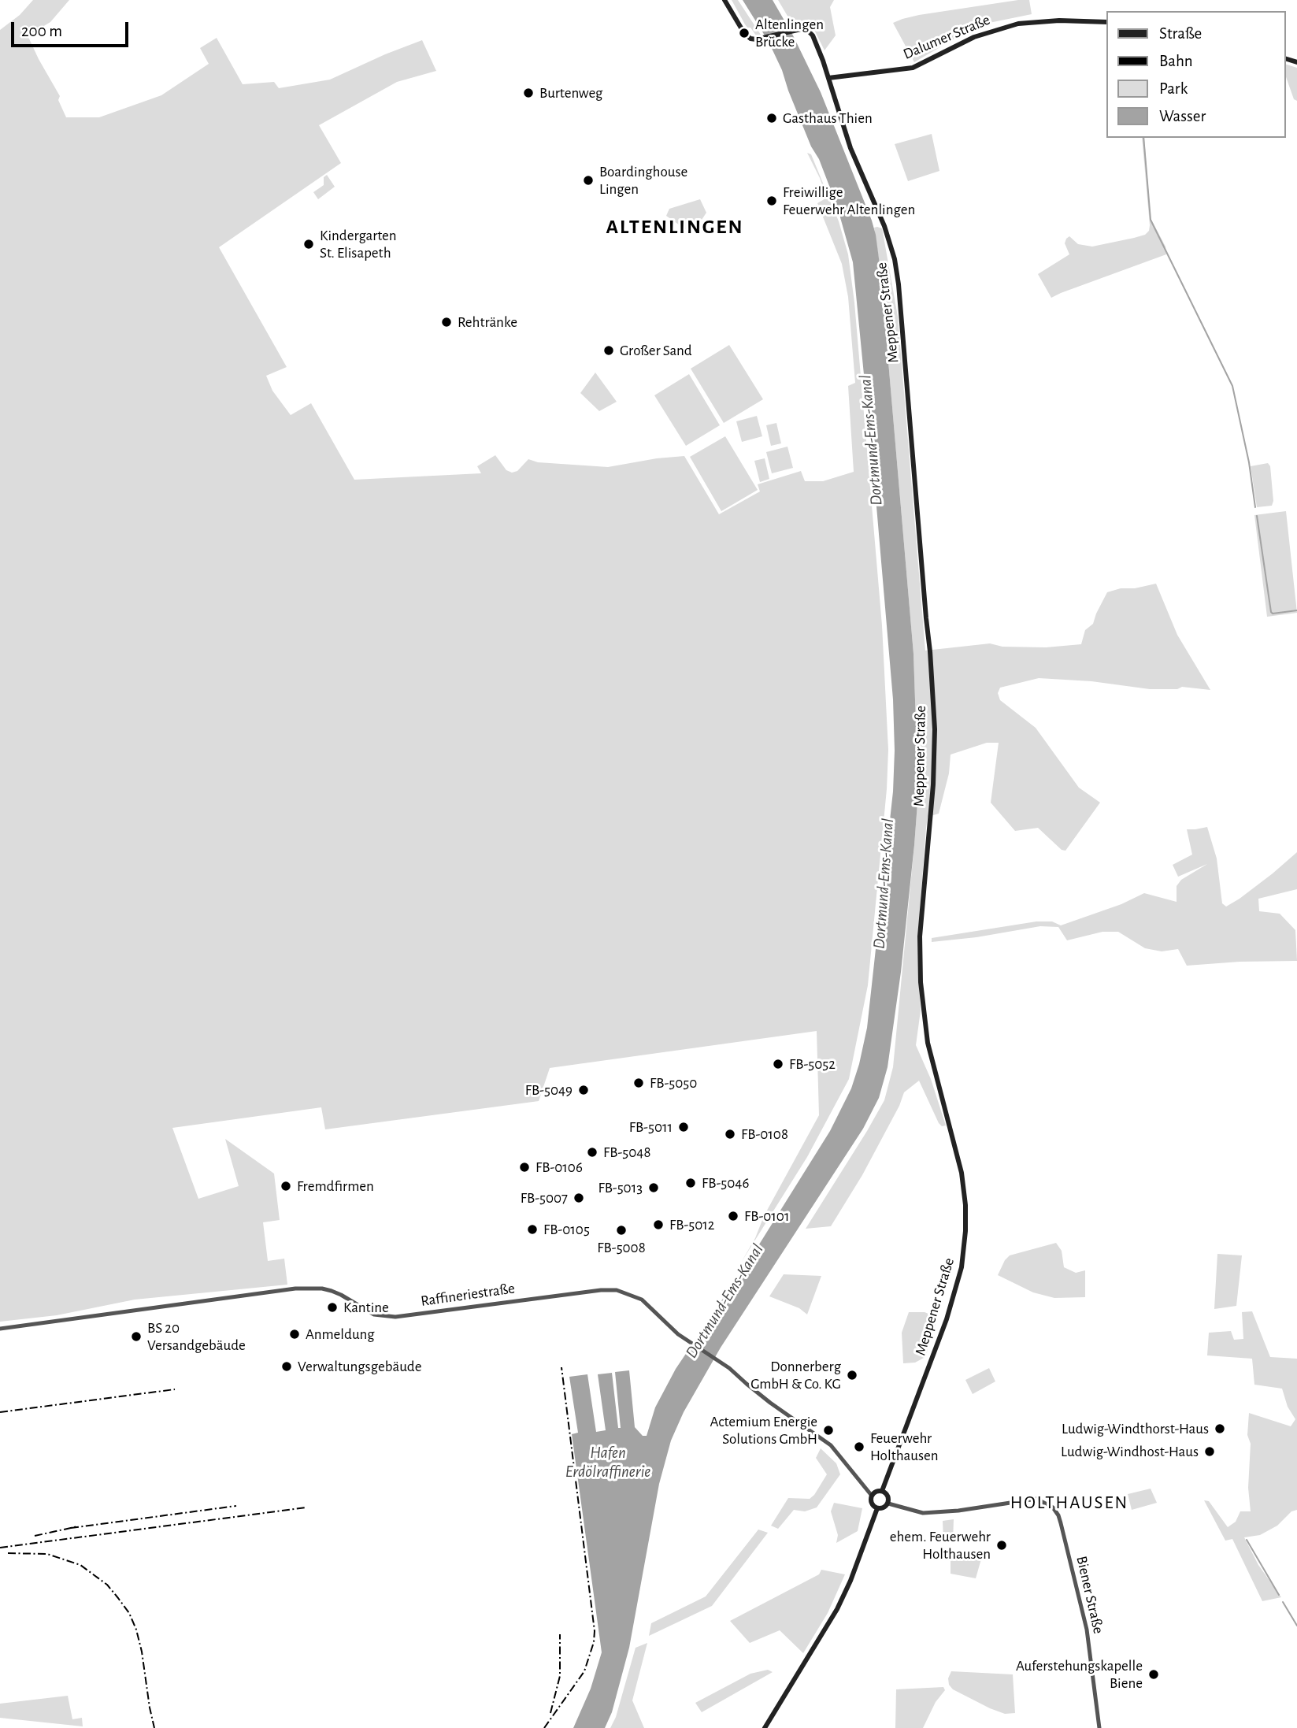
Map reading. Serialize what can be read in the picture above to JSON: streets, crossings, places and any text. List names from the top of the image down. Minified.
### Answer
{"streets":{"main road":["Dalumer Straße","Meppener Straße"],"street":["Raffineriestraße","Biener Straße"]},"crossings":[["Dalumer Straße","Meppener Straße"],["Meppener Straße","Raffineriestraße"],["Meppener Straße","Biener Straße"],["Raffineriestraße","Biener Straße"]],"districts":["ALTENLINGEN","HOLTHAUSEN"],"water":["Dortmund-Ems-Kanal","Hafen Erdölraffinerie"],"places":["Altenlingen Brücke","Burtenweg","Gasthaus Thien","Boardinghouse Lingen","Freiwillige Feuerwehr Altenlingen","Kindergarten St. Elisapeth","Rehtränke","Großer Sand","FB-5052","FB-5050","FB-5049","FB-5011","FB-0108","FB-5048","FB-0106","FB-5046","Fremdfirmen","FB-5013","FB-5007","FB-0101","FB-5012","FB-0105","FB-5008","Kantine","Anmeldung","BS 20 Versandgebäude","Verwaltungsgebäude","Donnerberg GmbH & Co. KG","Ludwig-Windthorst-Haus","Actemium Energie Solutions GmbH","Feuerwehr Holthausen","Ludwig-Windhost-Haus","ehem. Feuerwehr Holthausen","Auferstehungskapelle Biene"],"legend":["Straße","Bahn","Park","Wasser"],"scale_bar":"200 m"}
